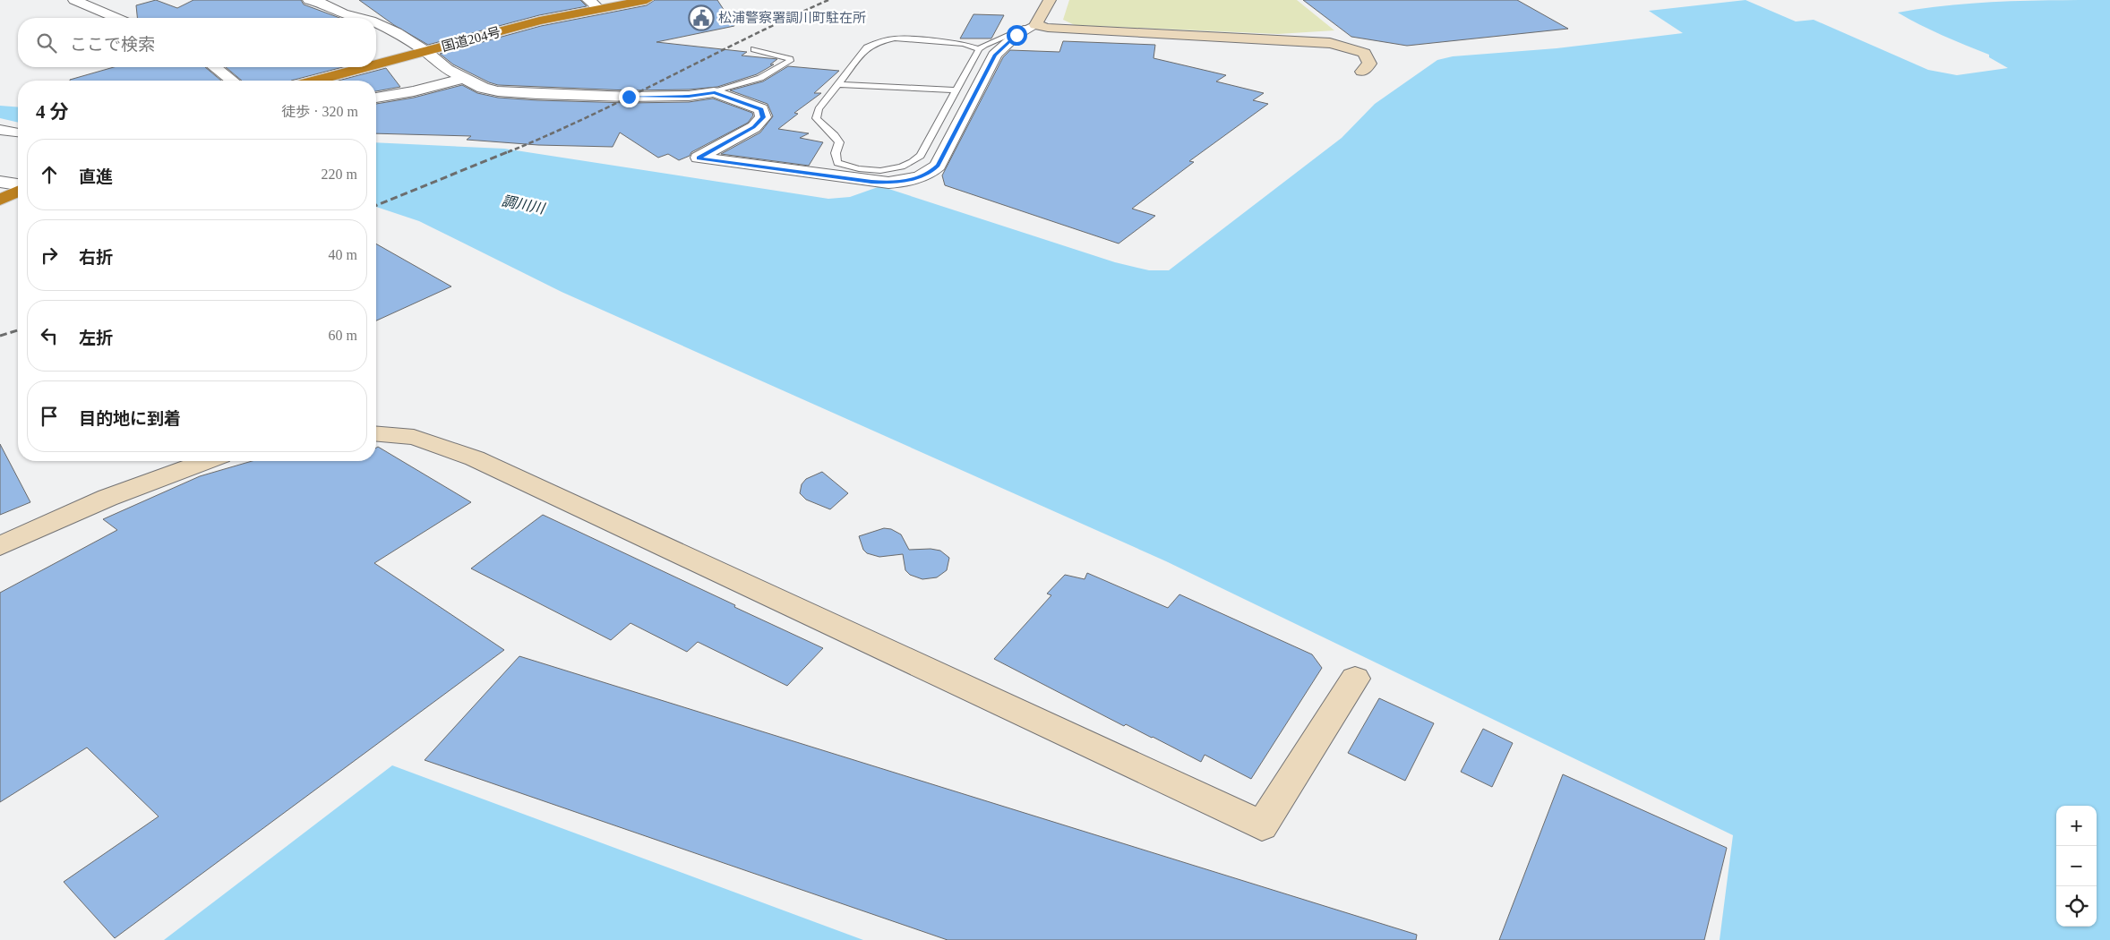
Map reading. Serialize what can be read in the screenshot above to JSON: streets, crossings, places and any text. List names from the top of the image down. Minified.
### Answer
{"streets":{"highway":["国道204号"]},"water":["調川川"],"places":{"public building":["松浦警察署調川町駐在所"]},"page":{"search":"ここで検索","heading":["4 分","徒歩 · 320 m"],"list":[["直進","220 m"],["右折","40 m"],["左折","60 m"],"目的地に到着"],"map_buttons":["+","−"]}}
